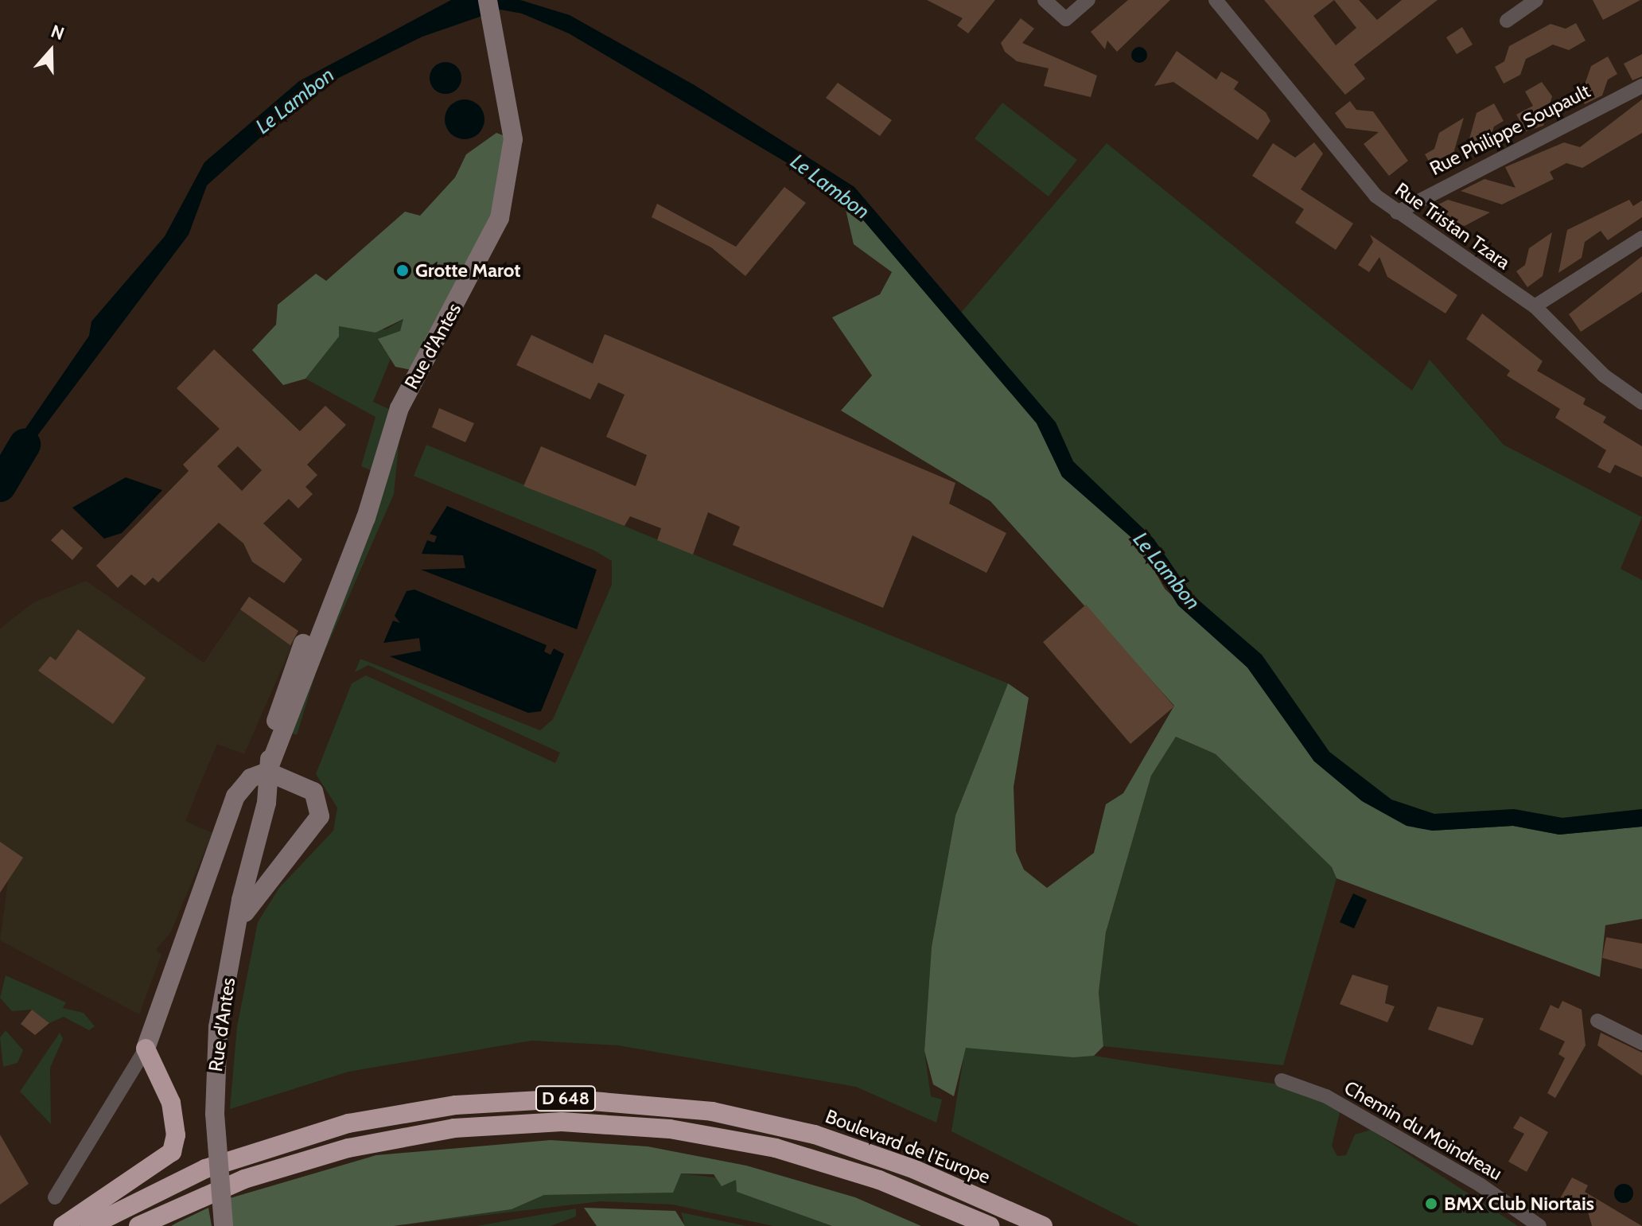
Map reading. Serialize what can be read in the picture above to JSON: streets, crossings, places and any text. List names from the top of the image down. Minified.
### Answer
{"streets":{"highway":["D 648","Boulevard de l'Europe"],"street":["Rue Philippe Soupault","Rue Tristan Tzara","Rue d'Antes","Chemin du Moindreau"]},"crossings":[["Rue Philippe Soupault","Rue Tristan Tzara"]],"water":["Le Lambon"],"places":["Grotte Marot","BMX Club Niortais"],"north":"top"}
